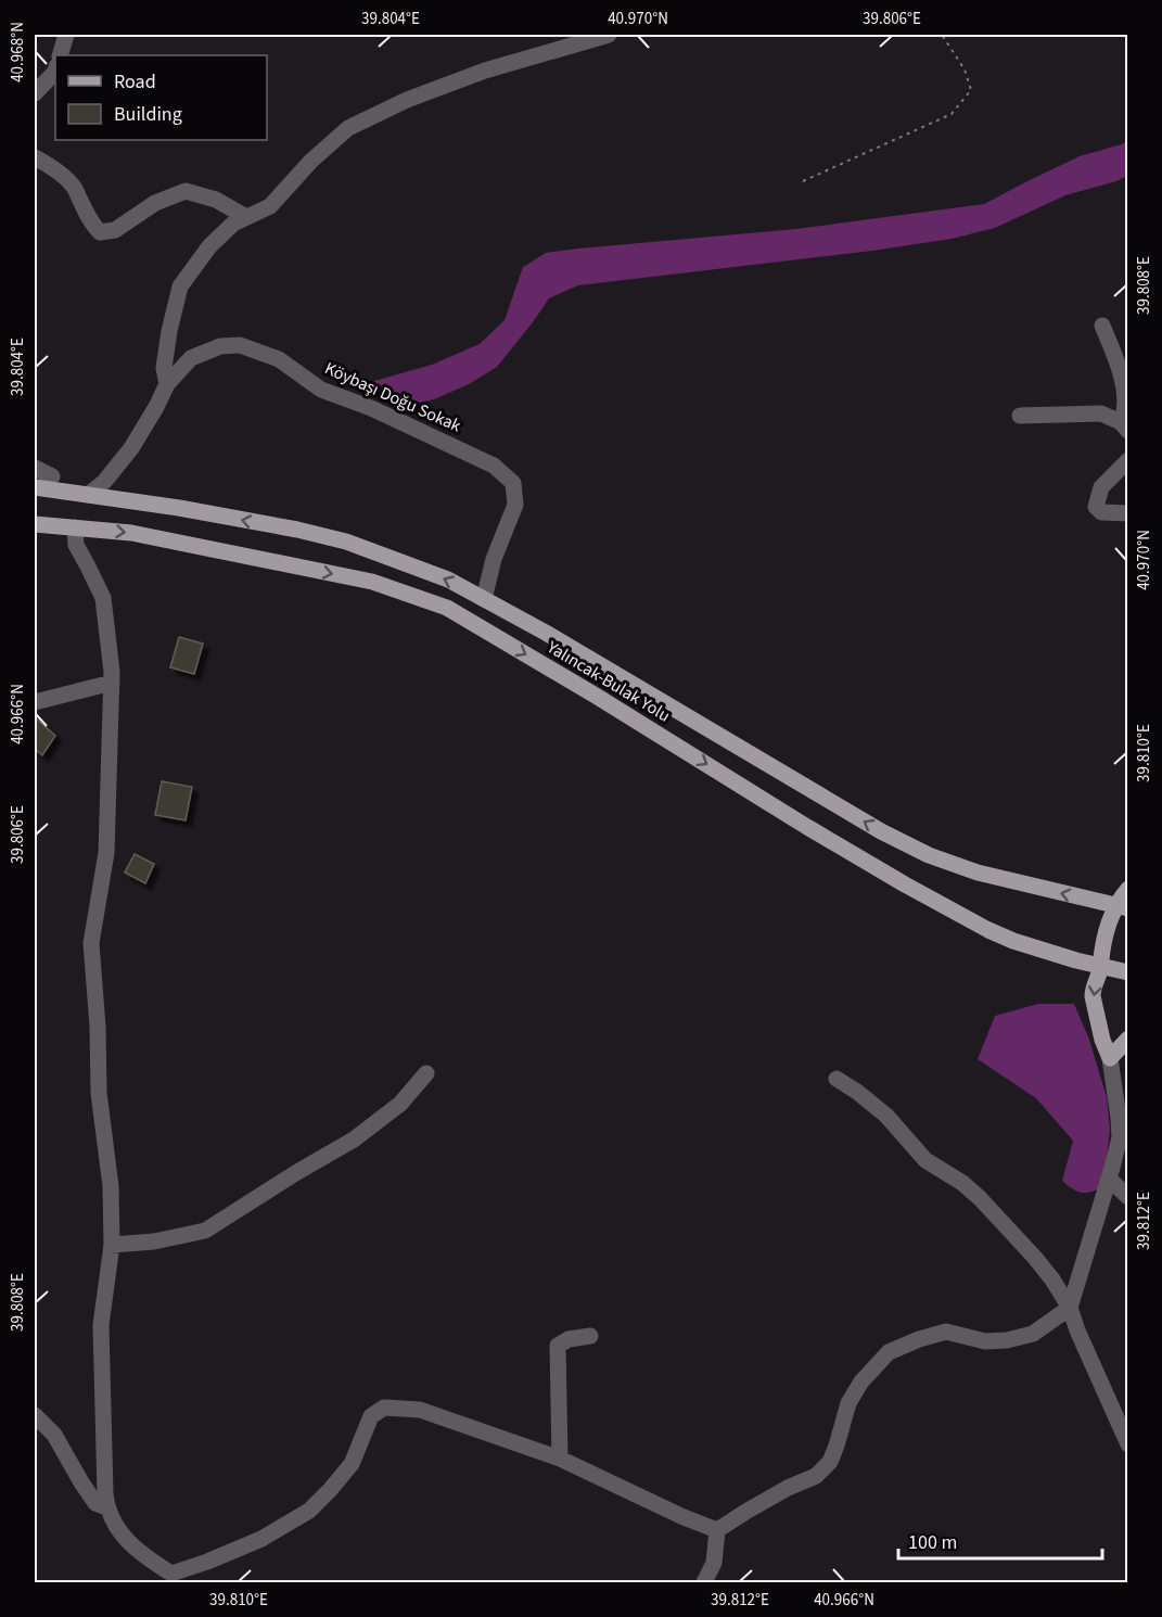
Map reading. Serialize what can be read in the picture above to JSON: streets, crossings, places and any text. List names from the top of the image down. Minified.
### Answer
{"streets":{"main road":["Yalıncak-Bulak Yolu"],"street":["Köybaşı Doğu Sokak"]},"crossings":[["Köybaşı Doğu Sokak","Yalıncak-Bulak Yolu"]],"legend":["Road","Building"],"scale_bar":"100 m","coordinates":["39.804°E","40.970°N","39.806°E","40.968°N","39.808°E","40.966°N","39.810°E","39.812°E"]}
